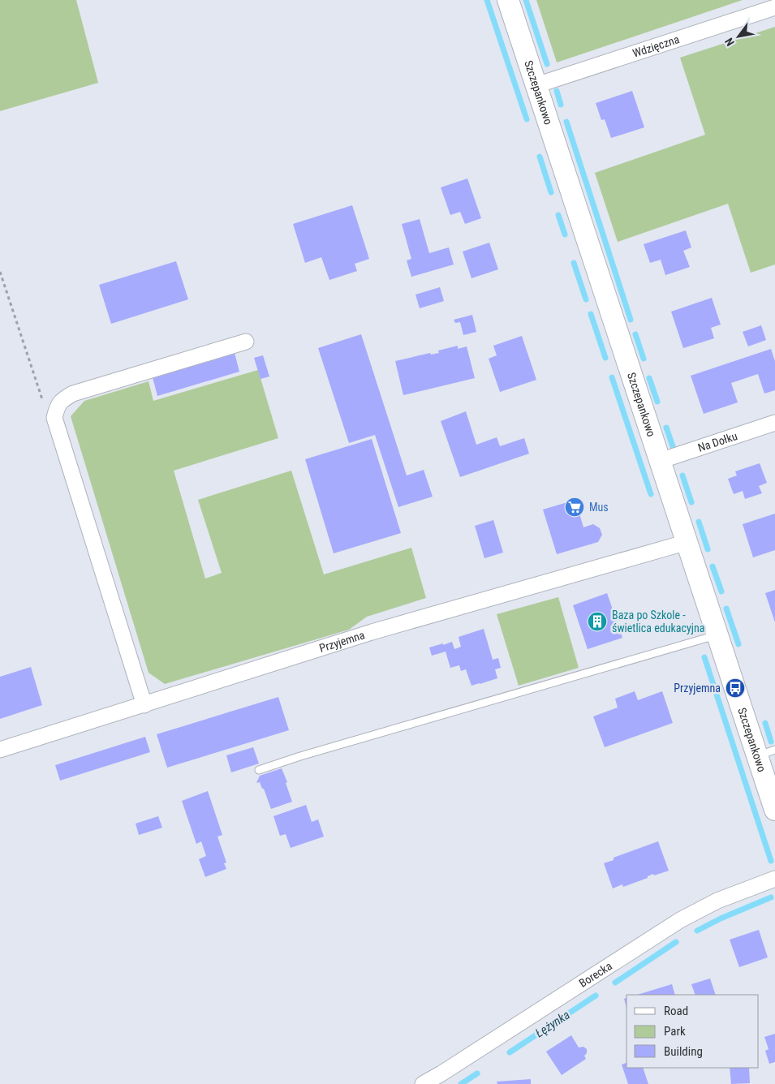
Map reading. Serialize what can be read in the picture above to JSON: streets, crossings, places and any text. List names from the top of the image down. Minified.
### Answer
{"streets":{"street":["Wdzięczna","Szczepankowo","Na Dołku","Przyjemna","Borecka"]},"crossings":[["Wdzięczna","Szczepankowo"],["Szczepankowo","Na Dołku"],["Szczepankowo","Przyjemna"]],"water":["Łężynka"],"places":{"supermarket":["Mus"],"building":["Baza po Szkole - świetlica edukacyjna"],"bus stop":["Przyjemna"]},"legend":["Road","Park","Building"],"north":"bottom left"}
